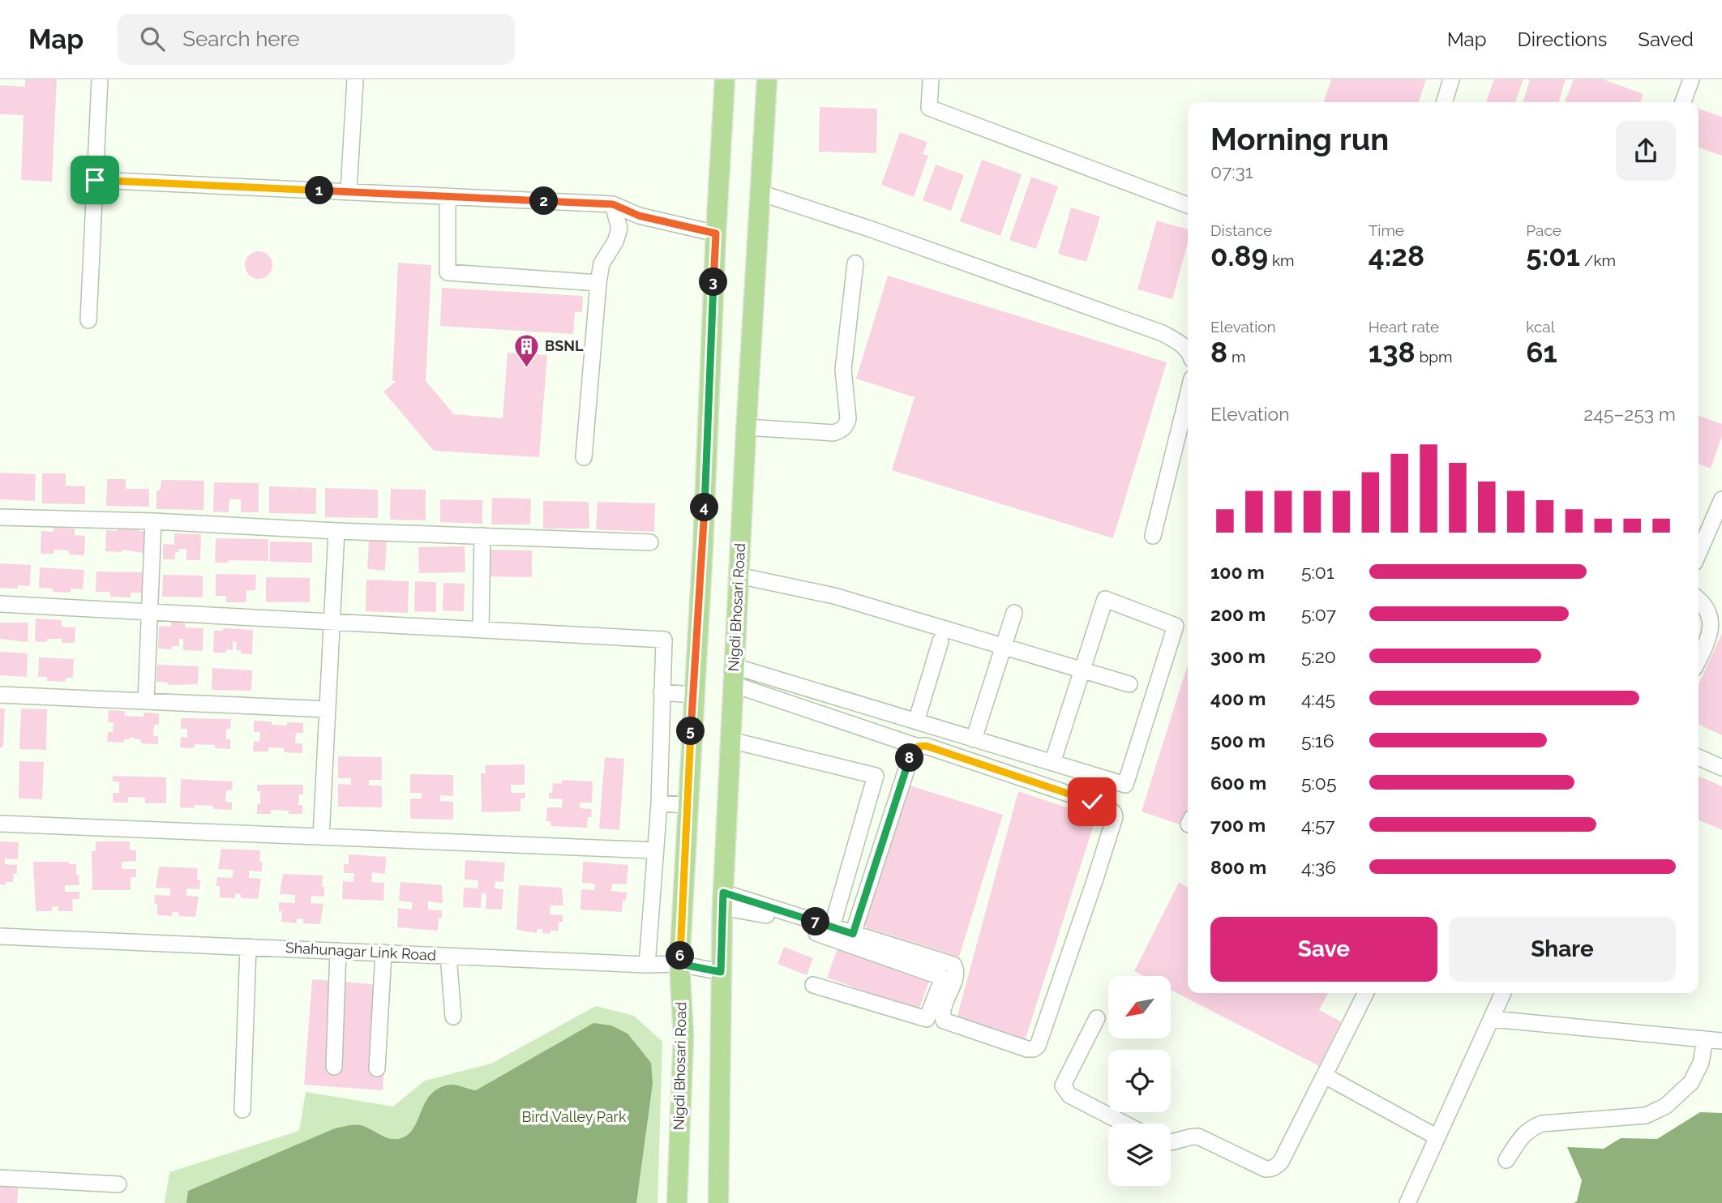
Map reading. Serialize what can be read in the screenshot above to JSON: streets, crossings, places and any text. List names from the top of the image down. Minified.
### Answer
{"streets":{"main road":["Nigdi Bhosari Road"],"street":["Shahunagar Link Road"]},"crossings":[["Nigdi Bhosari Road","Shahunagar Link Road"]],"parks":["Bird Valley Park"],"places":{"building":["BSNL"]},"north":"bottom left","page":{"header":"Map","search":"Search here","nav":["Map","Directions","Saved"],"heading":["Morning run","07:31"],"pins":["1","2","3","4","5","8","7","6"],"stats":[["Distance","0.89 km"],["Time","4:28"],["Pace","5:01 /km"],["Elevation","8 m"],["Heart rate","138 bpm"],["kcal","61"]],"chart":["Elevation","245–253 m"],"list":[{"name":"100 m","note":"5:01"},{"name":"200 m","note":"5:07"},{"name":"300 m","note":"5:20"},{"name":"400 m","note":"4:45"},{"name":"500 m","note":"5:16"},{"name":"600 m","note":"5:05"},{"name":"700 m","note":"4:57"},{"name":"800 m","note":"4:36"}],"buttons":["Save","Share"]}}
